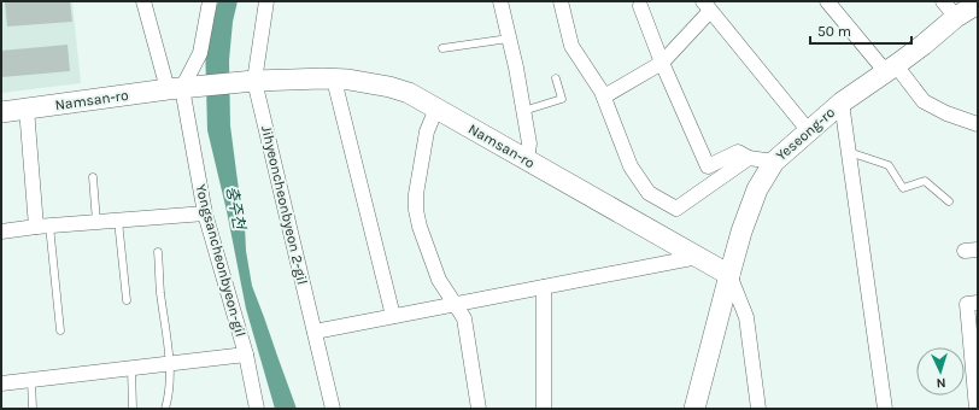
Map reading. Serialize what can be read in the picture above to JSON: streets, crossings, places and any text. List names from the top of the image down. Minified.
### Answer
{"streets":{"street":["Namsan-ro","Yeseong-ro","Jihyeoncheonbyeon 2-gil","Yongsancheonbyeon-gil"]},"crossings":[["Namsan-ro","Yeseong-ro"],["Namsan-ro","Jihyeoncheonbyeon 2-gil"],["Namsan-ro","Yongsancheonbyeon-gil"]],"water":["충주천"],"scale_bar":"50 m","north":"bottom"}
